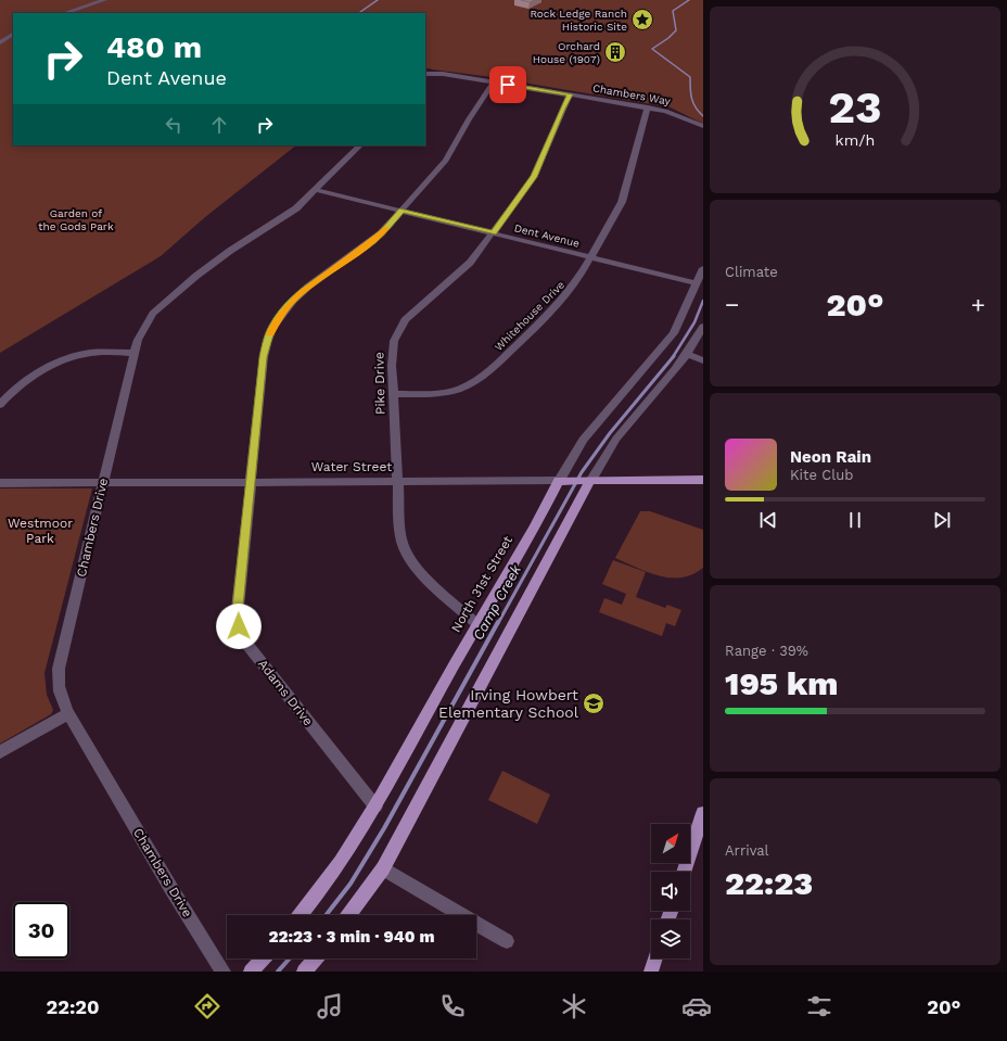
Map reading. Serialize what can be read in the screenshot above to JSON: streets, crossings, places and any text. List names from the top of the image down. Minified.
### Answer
{"streets":{"main road":["Water Street","North 31st Street"],"street":["Chambers Way","Dent Avenue","Whitehouse Drive","Pike Drive","Chambers Drive","Adams Drive"]},"crossings":[["Chambers Way","Whitehouse Drive"],["Chambers Way","Pike Drive"],["Chambers Way","Adams Drive"],["Dent Avenue","Whitehouse Drive"],["Dent Avenue","Pike Drive"],["Dent Avenue","Chambers Drive"],["Dent Avenue","North 31st Street"],["Dent Avenue","Adams Drive"],["Whitehouse Drive","Pike Drive"],["Pike Drive","Water Street"],["Pike Drive","North 31st Street"],["Water Street","Chambers Drive"],["Water Street","North 31st Street"],["Water Street","Adams Drive"],["North 31st Street","Adams Drive"]],"water":["Camp Creek"],"parks":["Garden of the Gods Park","Westmoor Park"],"places":{"place":["Rock Ledge Ranch Historic Site"],"building":["Orchard House (1907)"],"school or university":["Irving Howbert Elementary School"]},"north":"top right","page":{"turn":["480 m","Dent Avenue"],"tile":["Climate",["Range · 39%","195 km"],["Arrival","22:23"]],"heat":["−","20°","+"],"song":["Neon Rain","Kite Club"],"limit":"30","trip":"22:23 · 3 min · 940 m","tabs":["22:20","20°"],"gauge":["23","km/h"]}}
